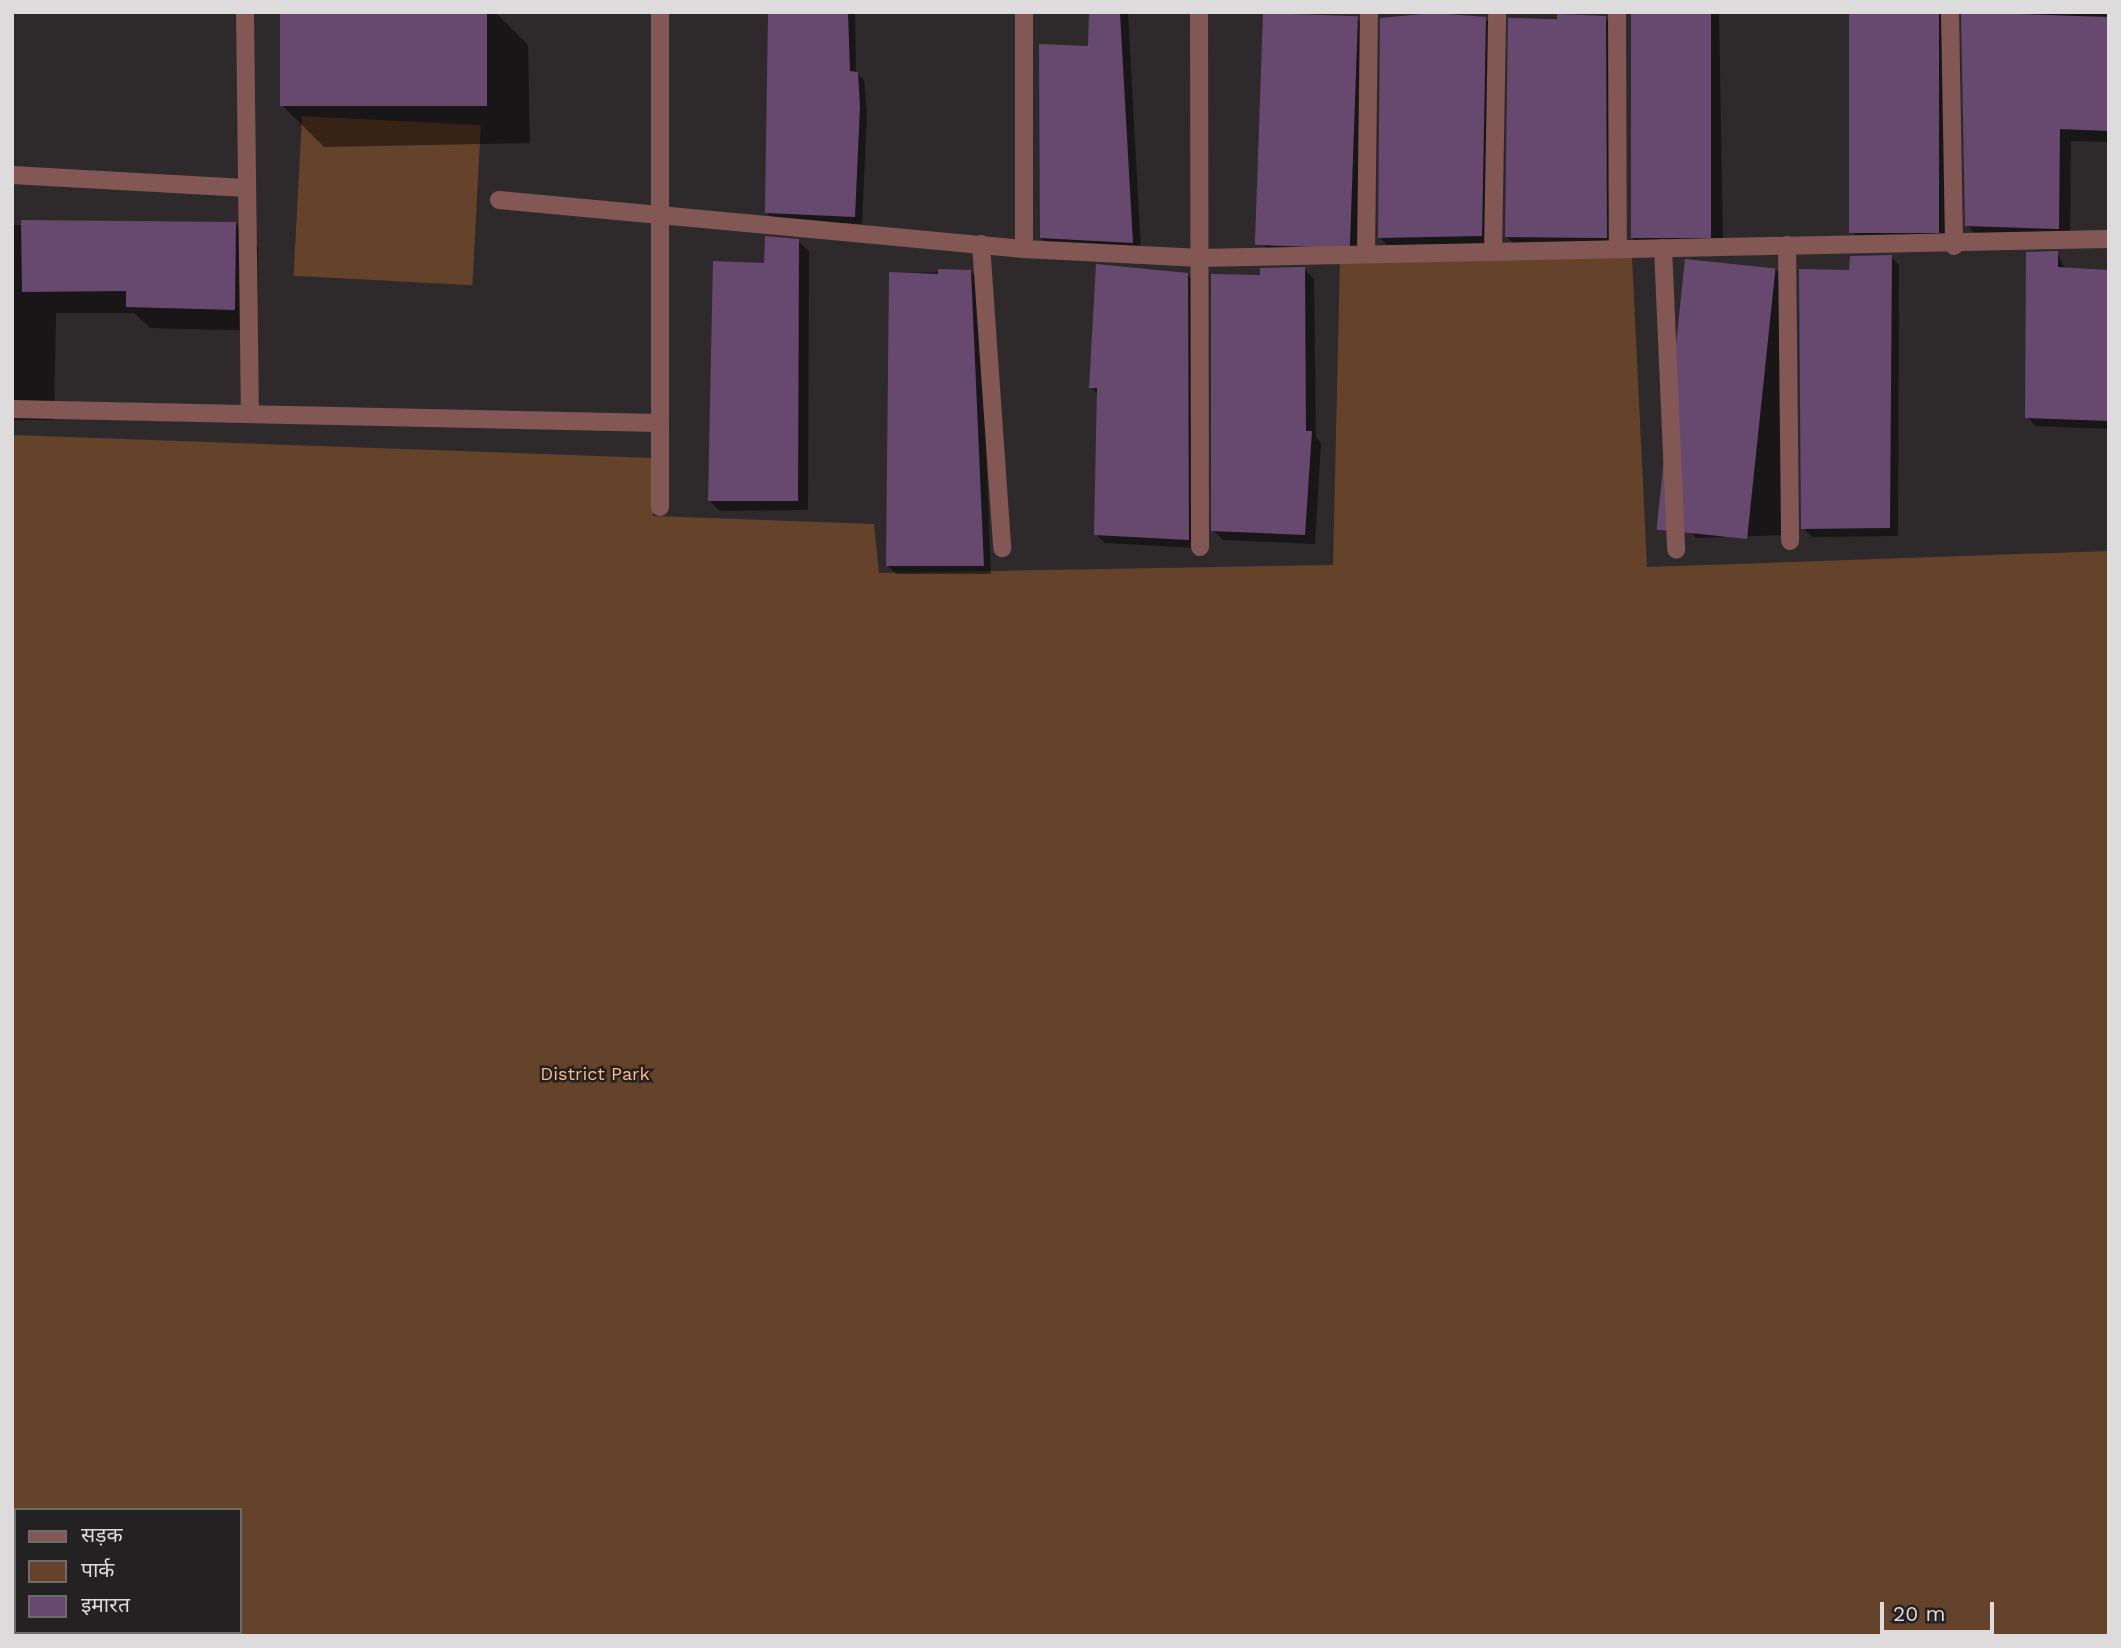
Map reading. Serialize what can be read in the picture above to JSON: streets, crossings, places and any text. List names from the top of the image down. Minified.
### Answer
{"parks":["District Park"],"legend":["सड़क","पार्क","इमारत"],"scale_bar":"20 m"}
